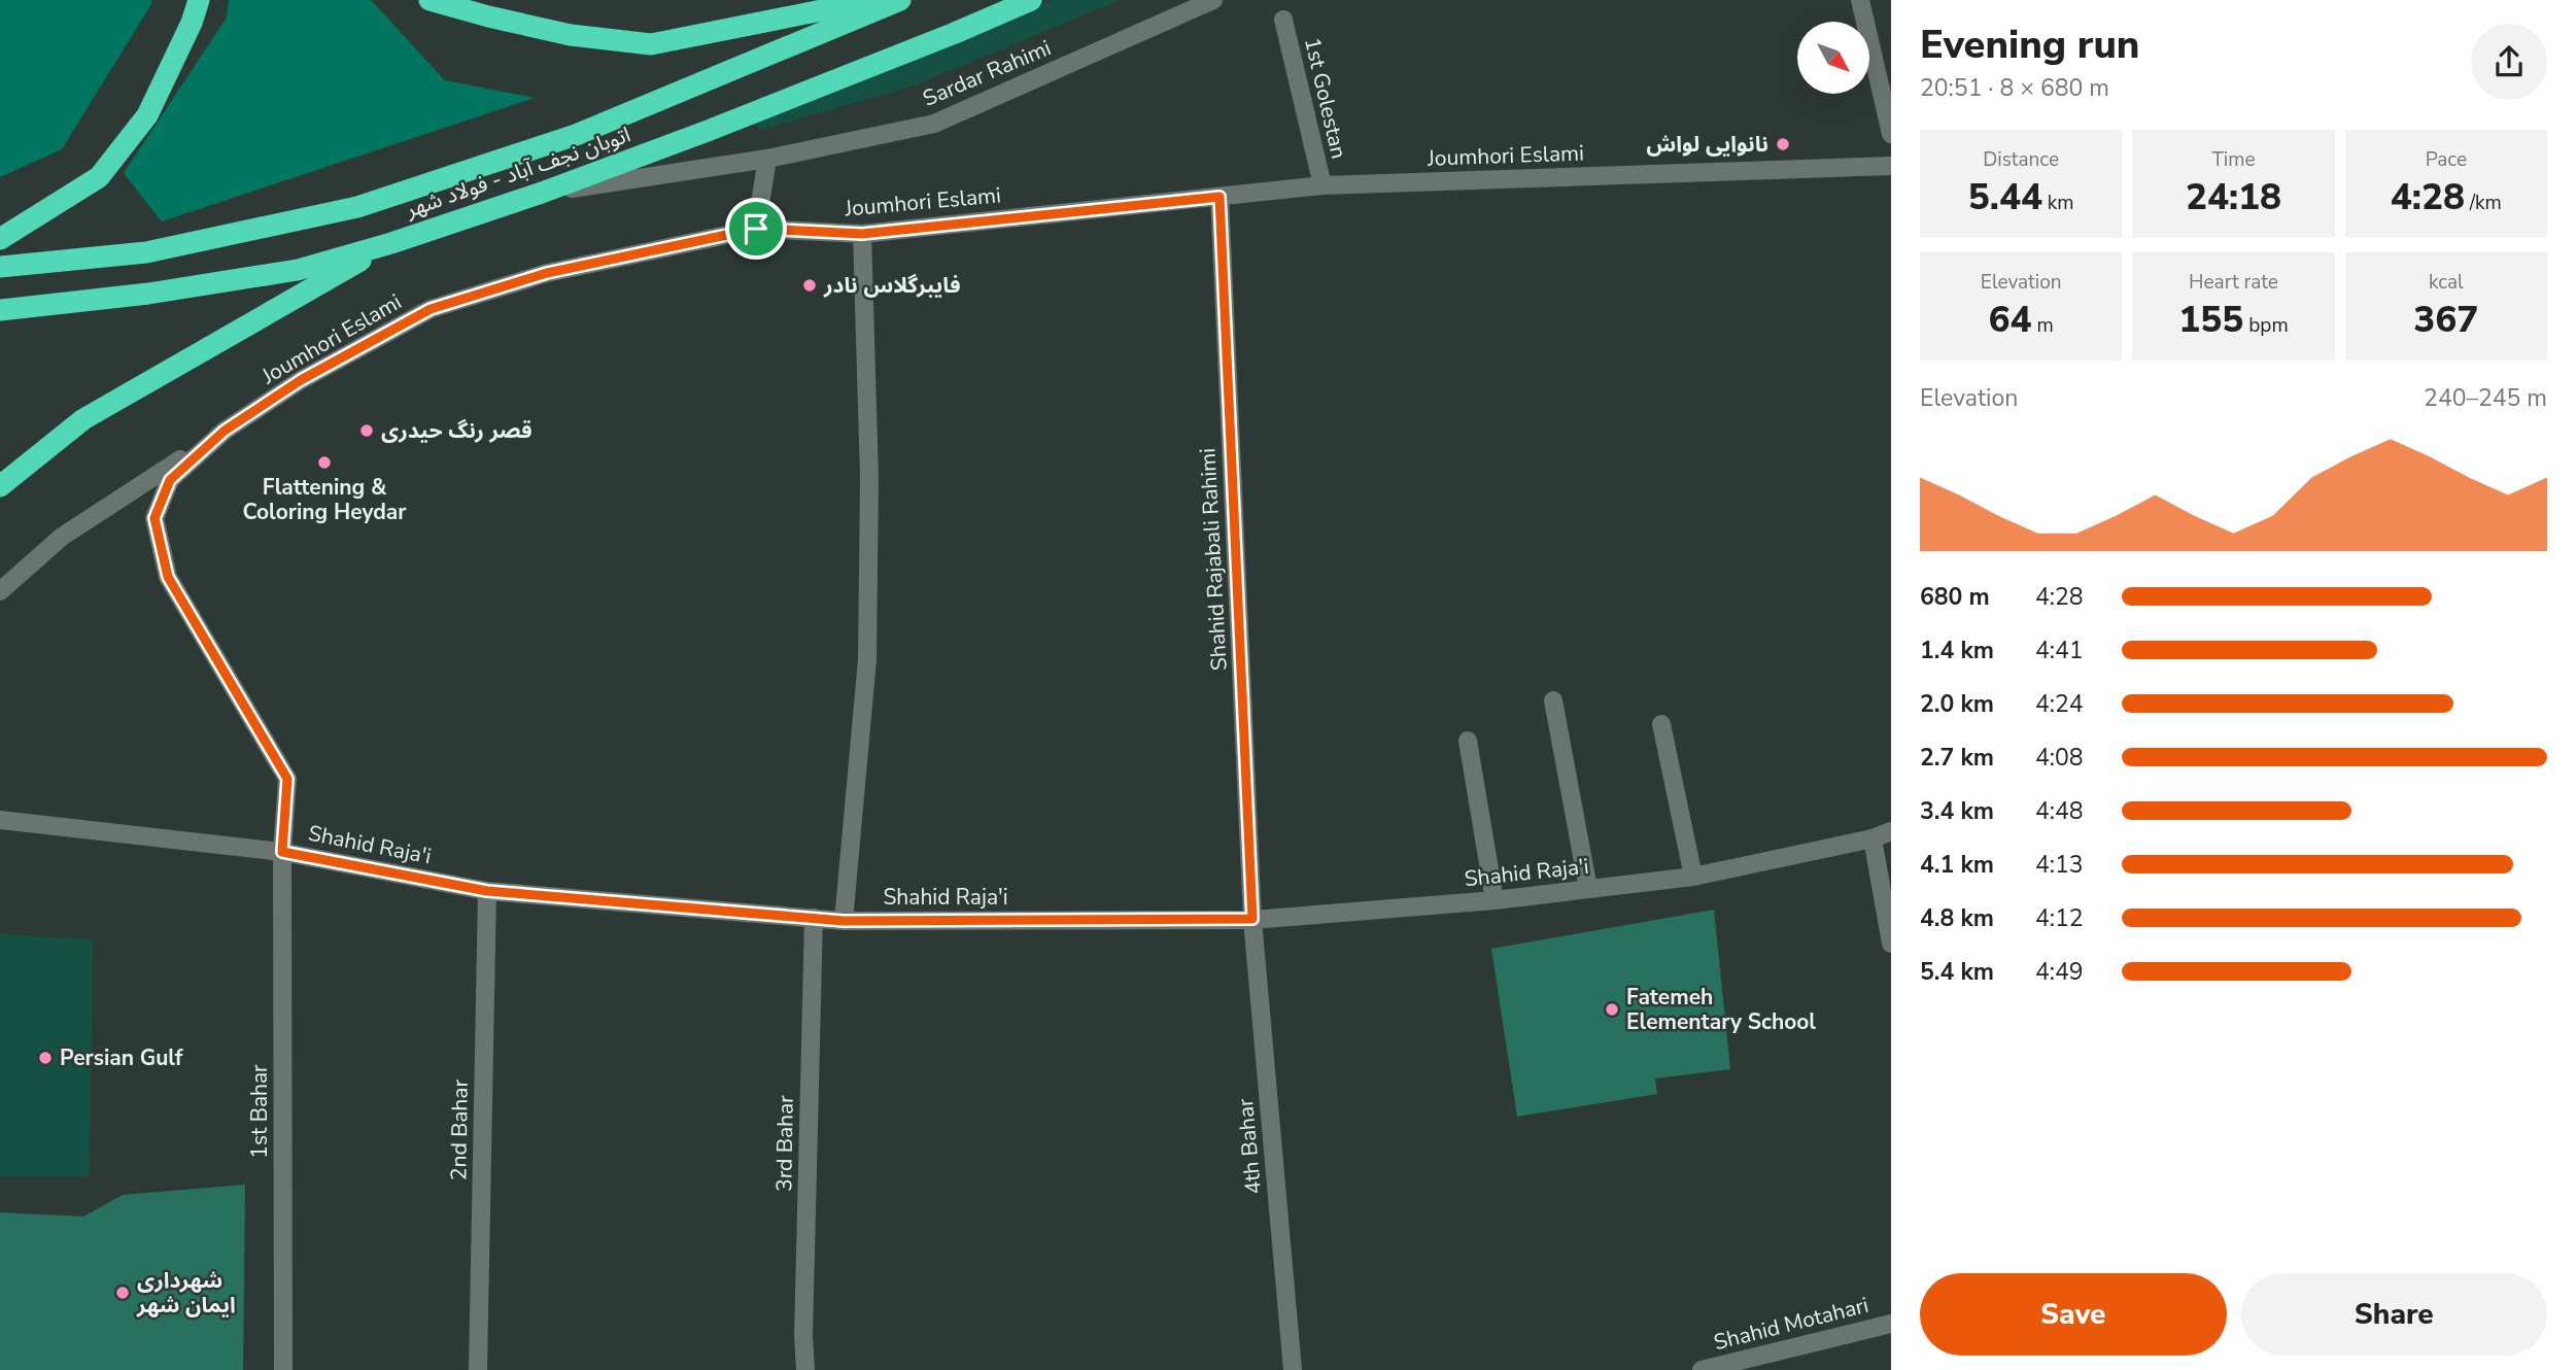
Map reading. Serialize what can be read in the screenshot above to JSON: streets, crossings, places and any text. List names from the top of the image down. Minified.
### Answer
{"streets":{"highway":["اتوبان نجف آباد - فولاد شهر"],"street":["Sardar Rahimi","1st Golestan","Joumhori Eslami","Shahid Rajabali Rahimi","Shahid Raja'i","1st Bahar","2nd Bahar","3rd Bahar","4th Bahar","Shahid Motahari"]},"crossings":[["Sardar Rahimi","اتوبان نجف آباد - فولاد شهر"],["1st Golestan","Joumhori Eslami"],["Joumhori Eslami","Shahid Rajabali Rahimi"],["Joumhori Eslami","Shahid Raja'i"],["Joumhori Eslami","1st Bahar"],["Shahid Rajabali Rahimi","Shahid Raja'i"],["Shahid Rajabali Rahimi","4th Bahar"],["Shahid Raja'i","1st Bahar"],["Shahid Raja'i","2nd Bahar"],["Shahid Raja'i","3rd Bahar"],["Shahid Raja'i","4th Bahar"]],"places":["نانوایی لواش","فایبرگلاس نادر","قصر رنگ حیدری","Flattening & Coloring Heydar","Fatemeh Elementary School","Persian Gulf","شهرداری ایمان شهر"],"north":"bottom right","page":{"heading":["Evening run","20:51 · 8 × 680 m"],"stats":[["Distance","5.44 km"],["Time","24:18"],["Pace","4:28 /km"],["Elevation","64 m"],["Heart rate","155 bpm"],["kcal","367"]],"chart":["Elevation","240–245 m"],"list":[{"name":"680 m","note":"4:28"},{"name":"1.4 km","note":"4:41"},{"name":"2.0 km","note":"4:24"},{"name":"2.7 km","note":"4:08"},{"name":"3.4 km","note":"4:48"},{"name":"4.1 km","note":"4:13"},{"name":"4.8 km","note":"4:12"},{"name":"5.4 km","note":"4:49"}],"buttons":["Save","Share"]}}
